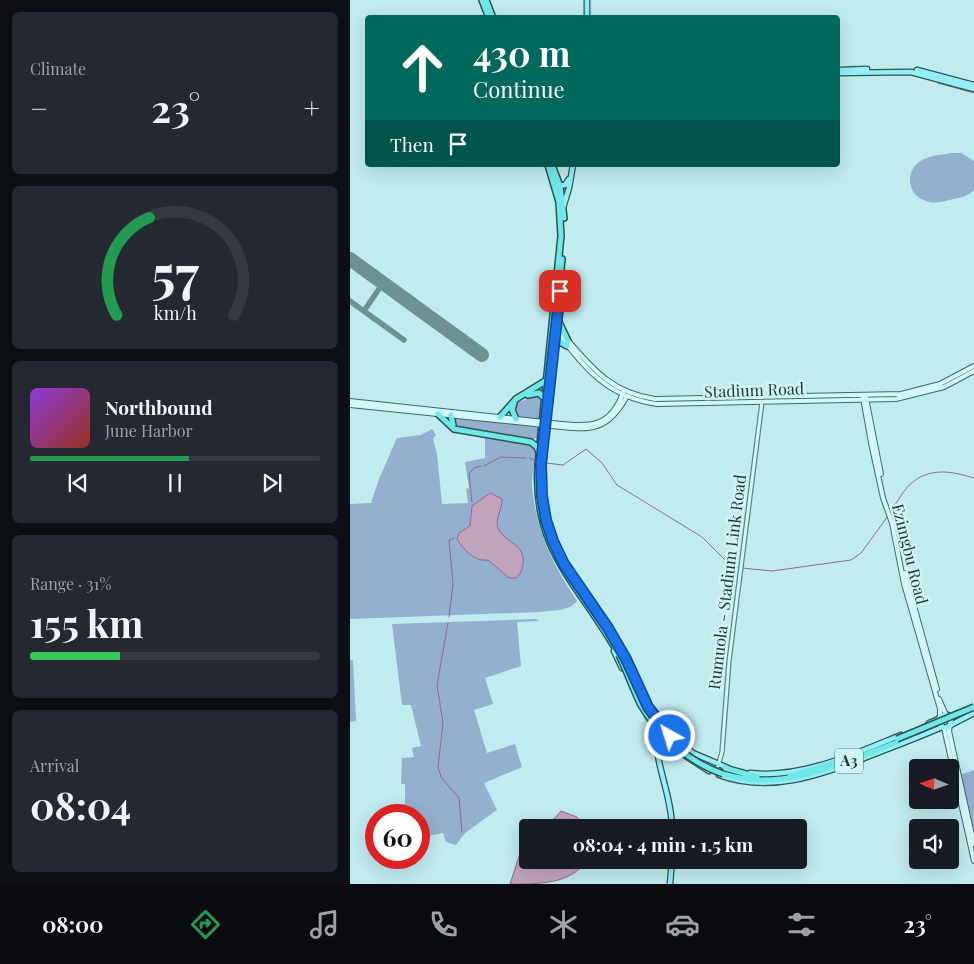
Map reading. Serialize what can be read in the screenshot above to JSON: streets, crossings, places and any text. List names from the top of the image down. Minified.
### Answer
{"streets":{"highway":["A3"],"main road":["Stadium Road","Ezimgbu Road"],"street":["Rumuola - Stadium Link Road"]},"crossings":[["Stadium Road","Ezimgbu Road"],["Stadium Road","Rumuola - Stadium Link Road"],["Stadium Road","A3"]],"north":"left","page":{"tile":["Climate",["Range · 31%","155 km"],["Arrival","08:04"]],"turn":["430 m","Continue"],"heat":["−","23°","+"],"then":"Then","song":["Northbound","June Harbor"],"limit":"60","trip":"08:04 · 4 min · 1.5 km","tabs":["08:00","23°"],"gauge":["57","km/h"]}}
